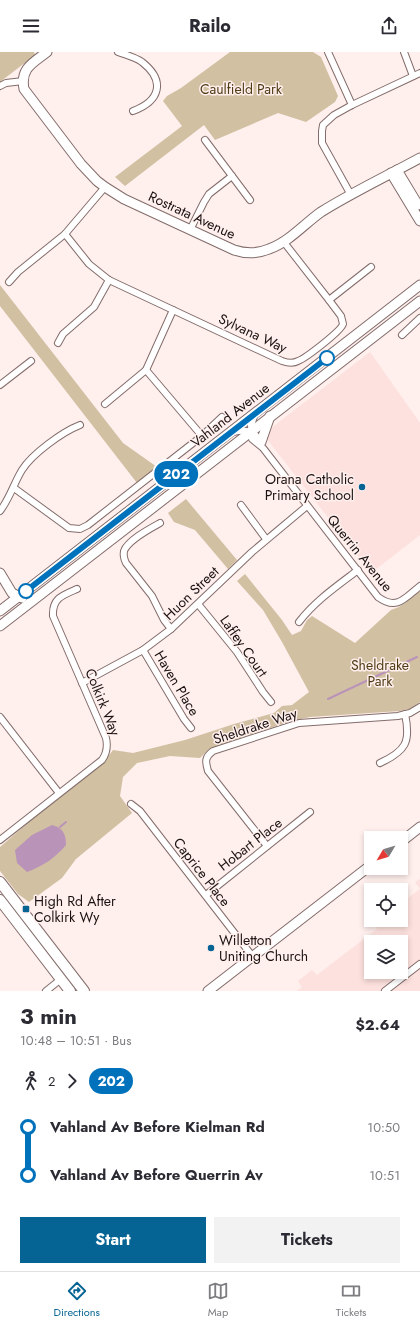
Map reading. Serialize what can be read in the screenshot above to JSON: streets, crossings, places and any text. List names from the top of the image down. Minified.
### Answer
{"streets":{"main road":["Rostrata Avenue","Vahland Avenue"],"street":["Sylvana Way","Querrin Avenue","Huon Street","Laffey Court","Haven Place","Colkirk Way","Sheldrake Way","Hobart Place","Caprice Place"]},"crossings":[["Rostrata Avenue","Sylvana Way"],["Vahland Avenue","Querrin Avenue"],["Querrin Avenue","Huon Street"],["Huon Street","Laffey Court"],["Huon Street","Haven Place"],["Huon Street","Colkirk Way"],["Sheldrake Way","Hobart Place"],["Hobart Place","Caprice Place"]],"parks":["Caulfield Park","Sheldrake Park"],"places":{"other":["Orana Catholic Primary School","Willetton Uniting Church"],"transit":["High Rd After Colkirk Wy"]},"lines":["bus line 202"],"north":"bottom left","page":{"header":"Railo","on_map":"202","heading":["3 min","10:48 – 10:51 · Bus","$2.64"],"legs":["2","202"],"list":[{"name":"Vahland Av Before Kielman Rd","value":"10:50"},{"name":"Vahland Av Before Querrin Av","value":"10:51"}],"buttons":["Start","Tickets"],"tabs":["Directions","Map","Tickets"]}}
